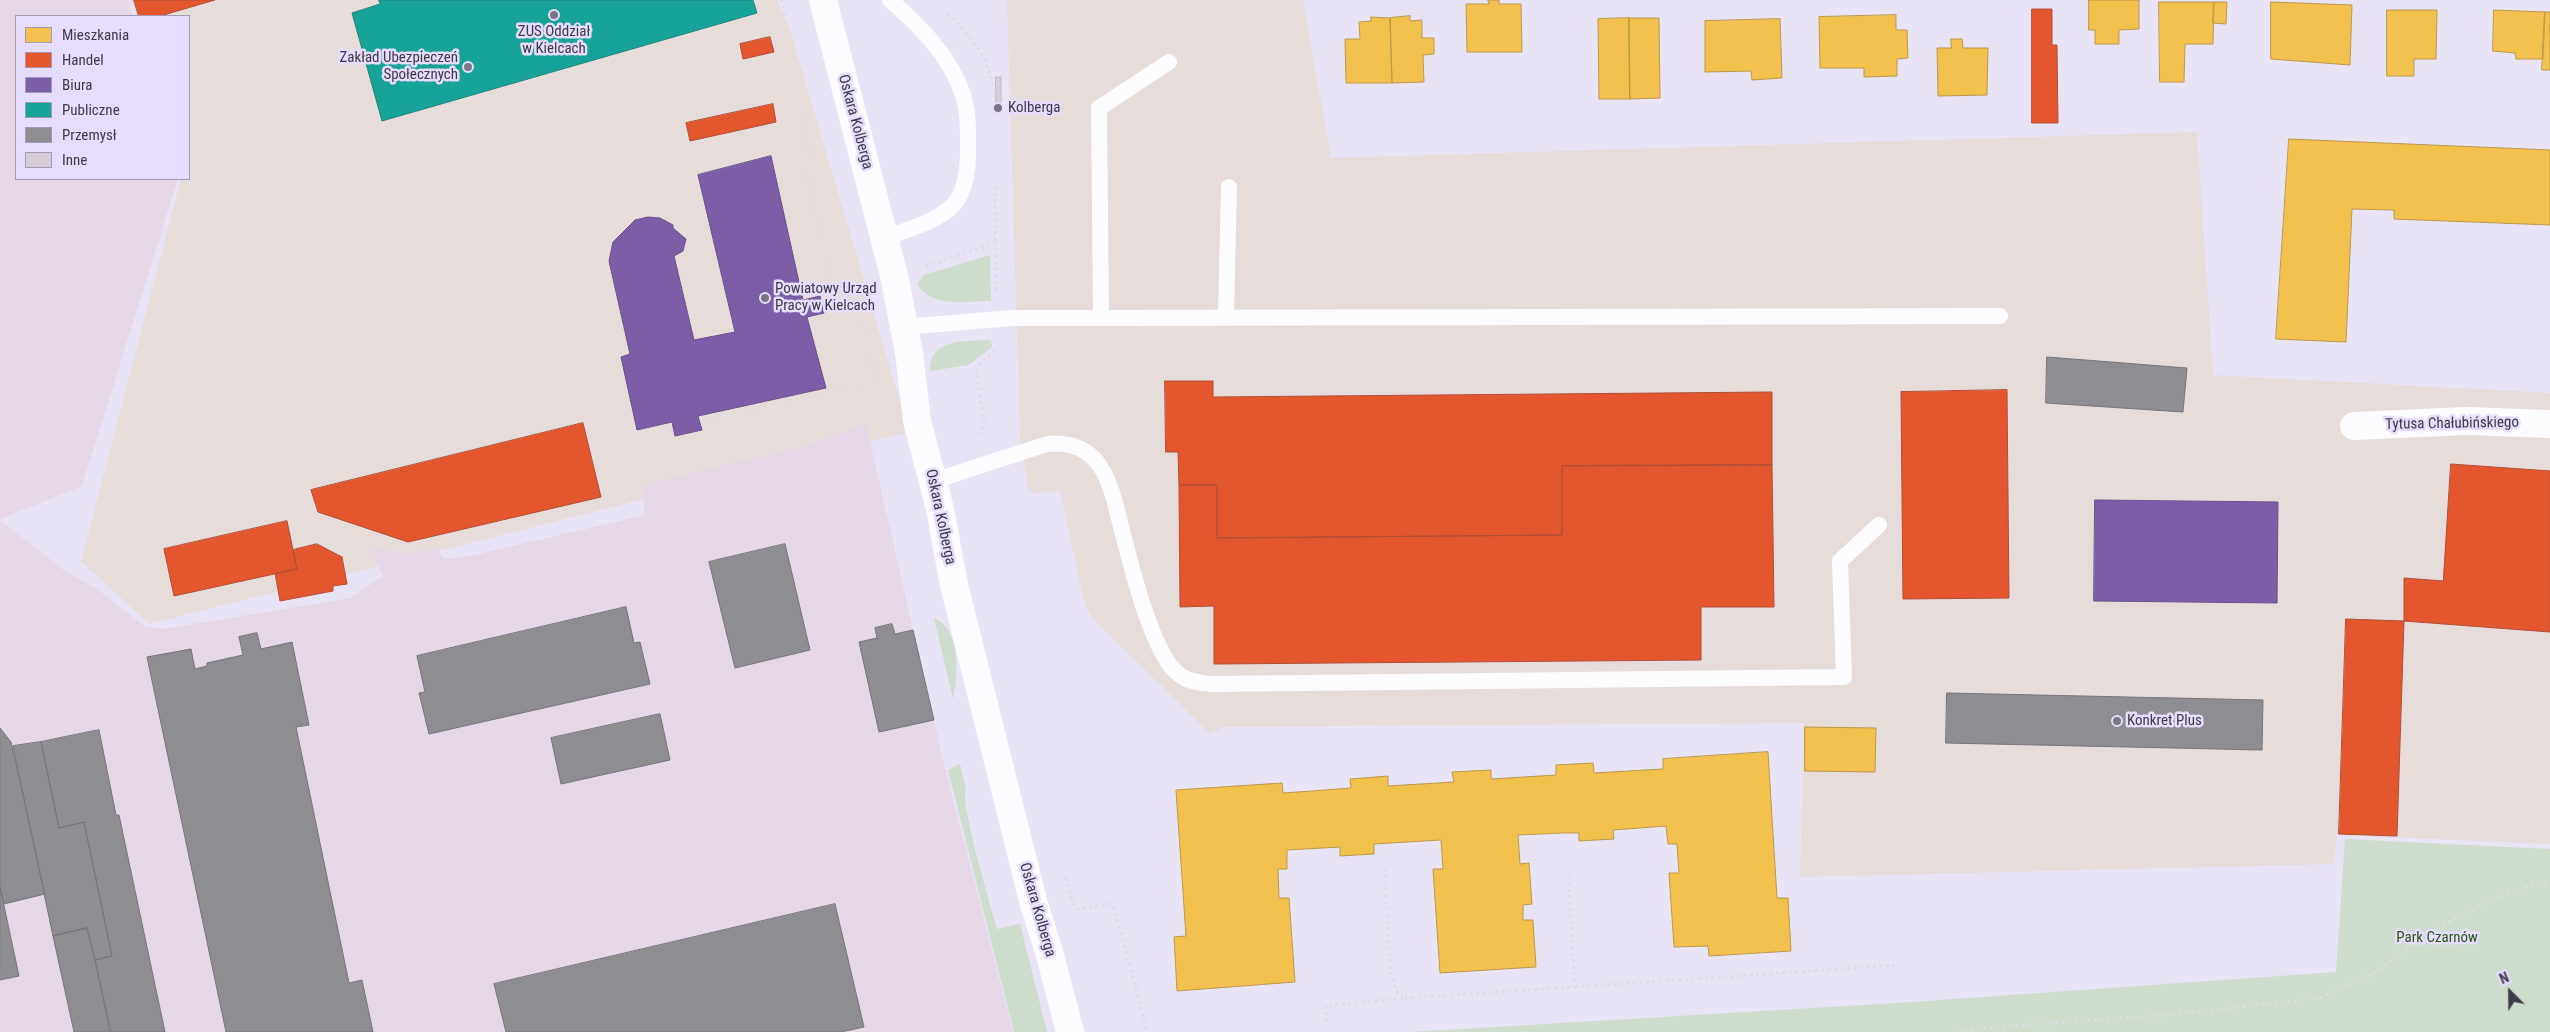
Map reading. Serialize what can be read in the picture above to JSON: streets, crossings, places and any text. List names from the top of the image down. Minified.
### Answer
{"streets":{"street":["Oskara Kolberga","Tytusa Chałubińskiego"]},"parks":["Park Czarnów"],"places":["ZUS Oddział w Kielcach","Zakład Ubezpieczeń Społecznych","Kolberga","Powiatowy Urząd Pracy w Kielcach","Konkret Plus"],"legend":["Mieszkania","Handel","Biura","Publiczne","Przemysł","Inne"],"north":"top left"}
